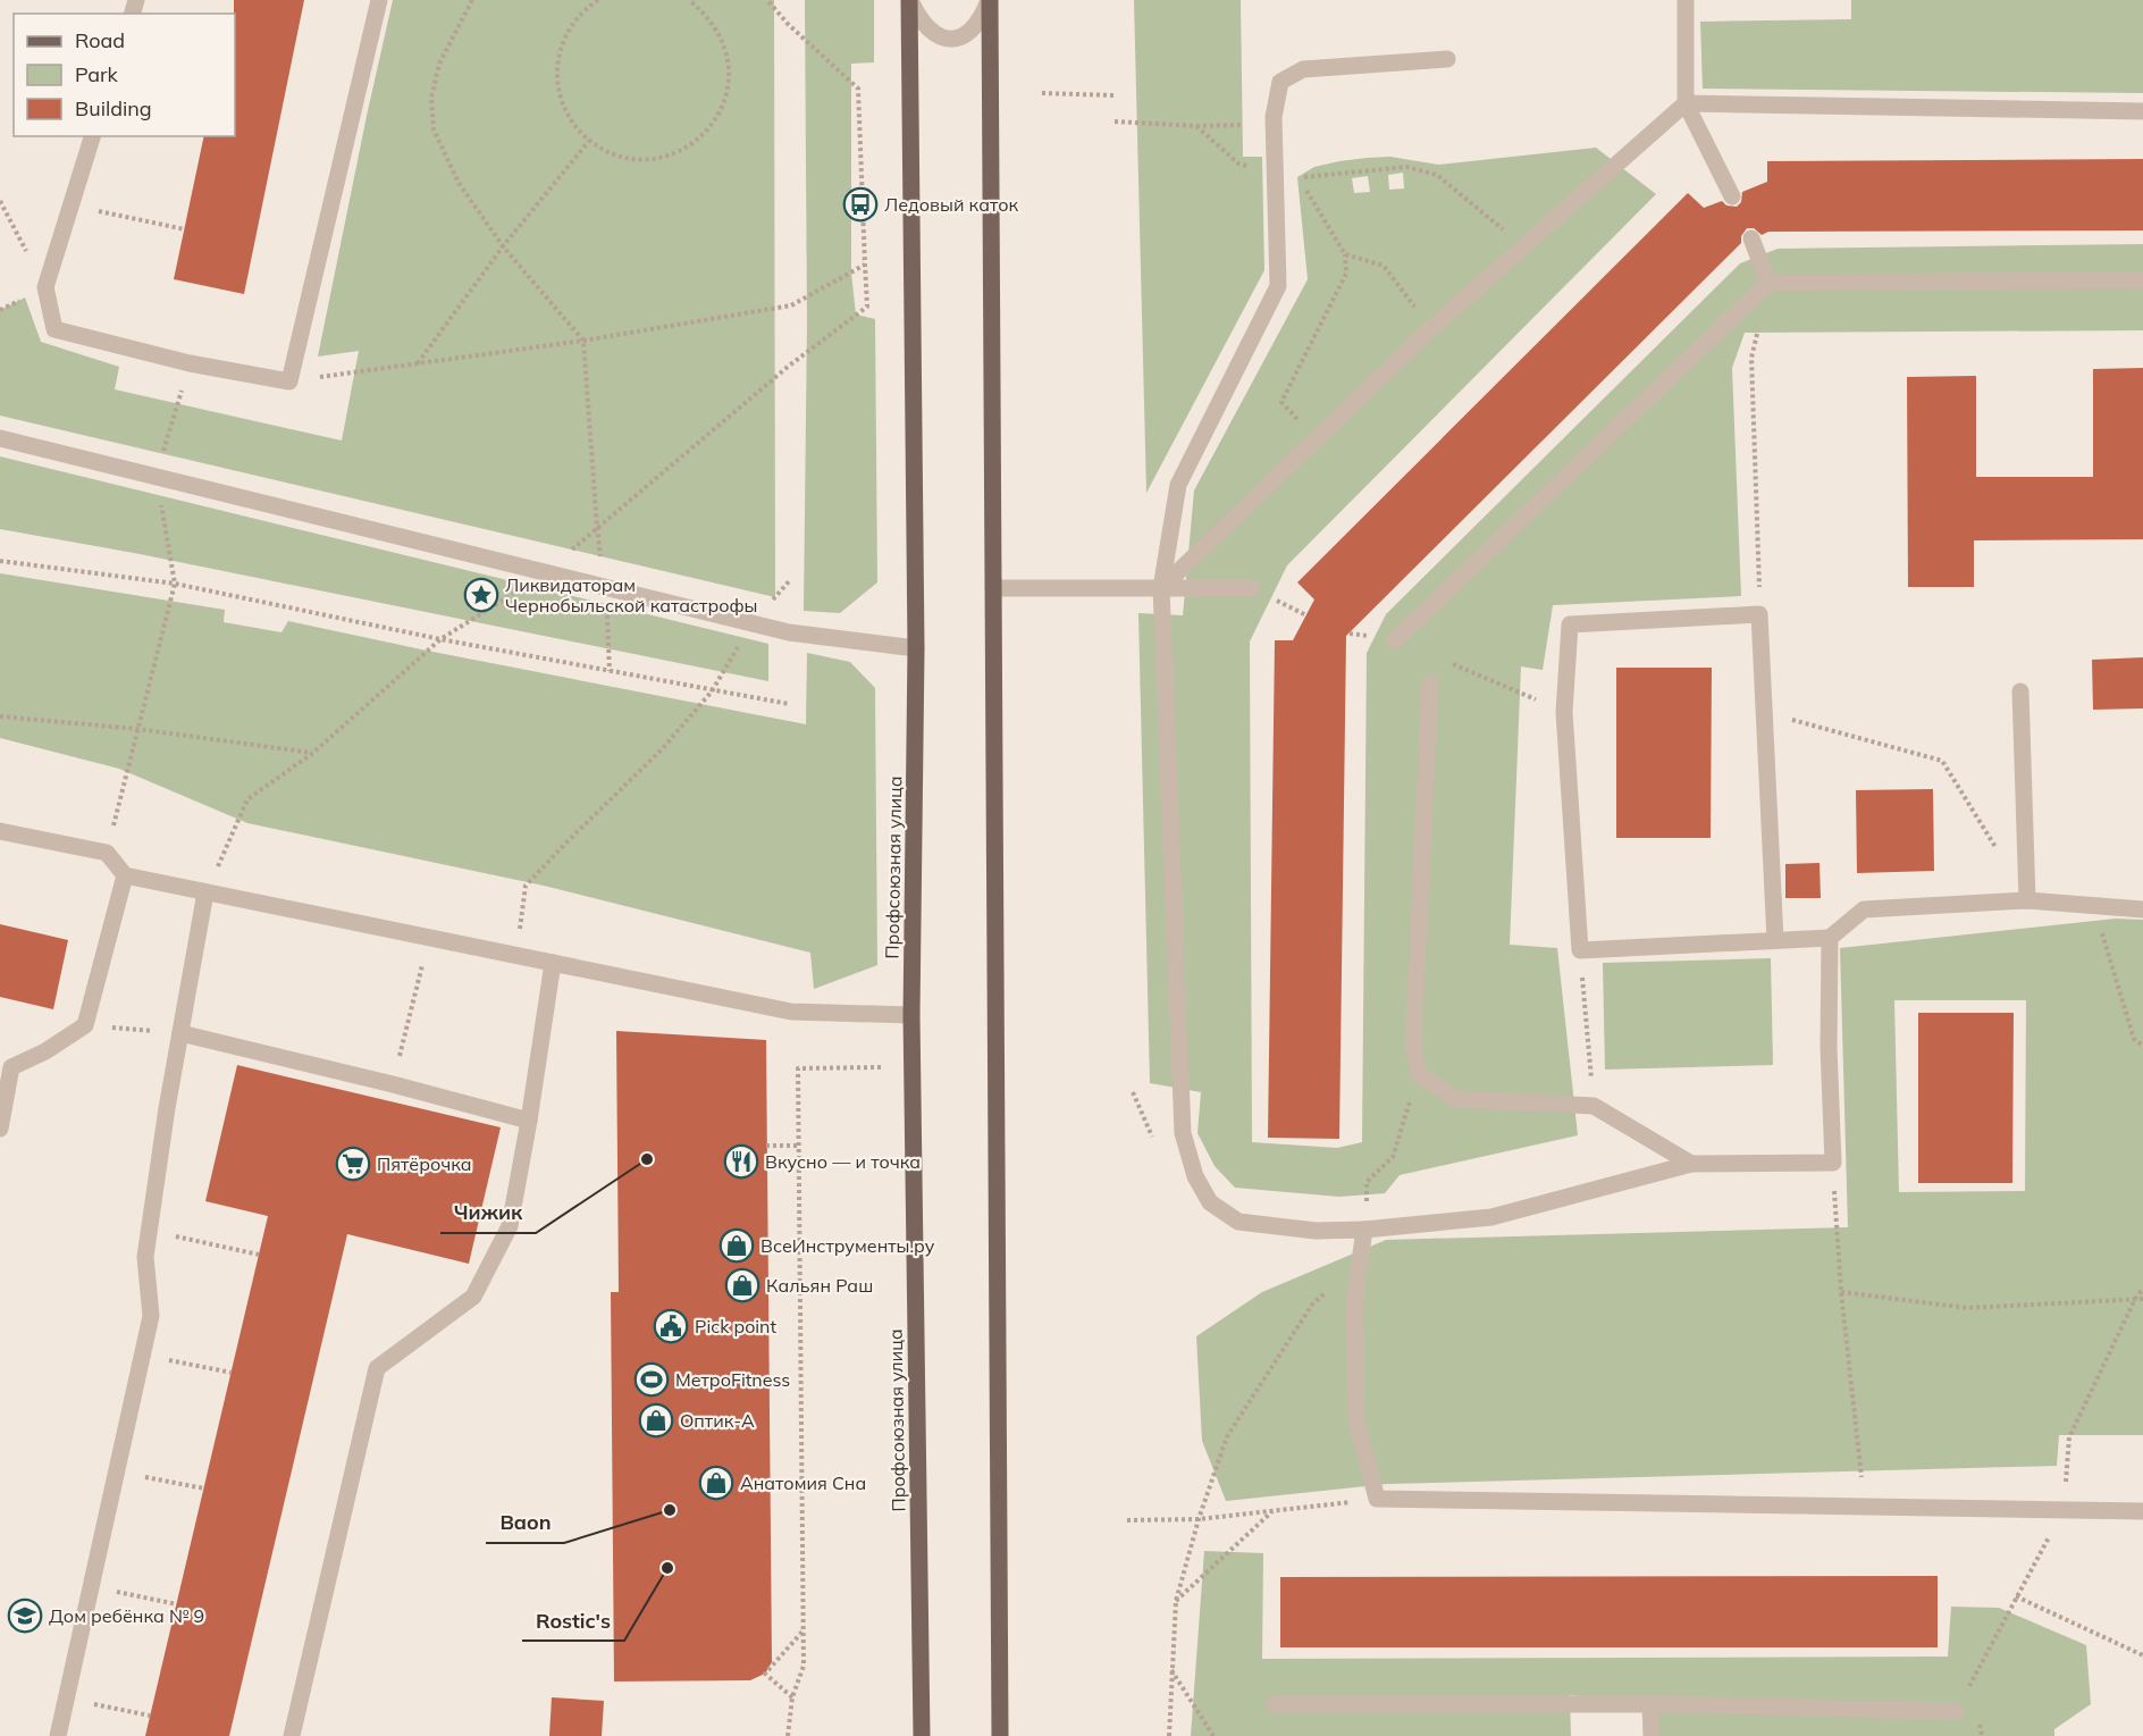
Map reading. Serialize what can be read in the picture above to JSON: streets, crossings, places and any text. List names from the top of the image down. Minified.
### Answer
{"streets":{"main road":["Профсоюзная улица"]},"places":{"bus stop":["Ледовый каток"],"place":["Ликвидаторам Чернобыльской катастрофы"],"other":["Чижик","Baon","Rostic's"],"restaurant":["Вкусно — и точка"],"supermarket":["Пятёрочка"],"shop":["ВсеИнструменты.ру","Кальян Раш","Оптик-А","Анатомия Сна"],"public building":["Pick point"],"sports":["МетроFitness"],"school or university":["Дом ребёнка № 9"]},"legend":["Road","Park","Building"]}
